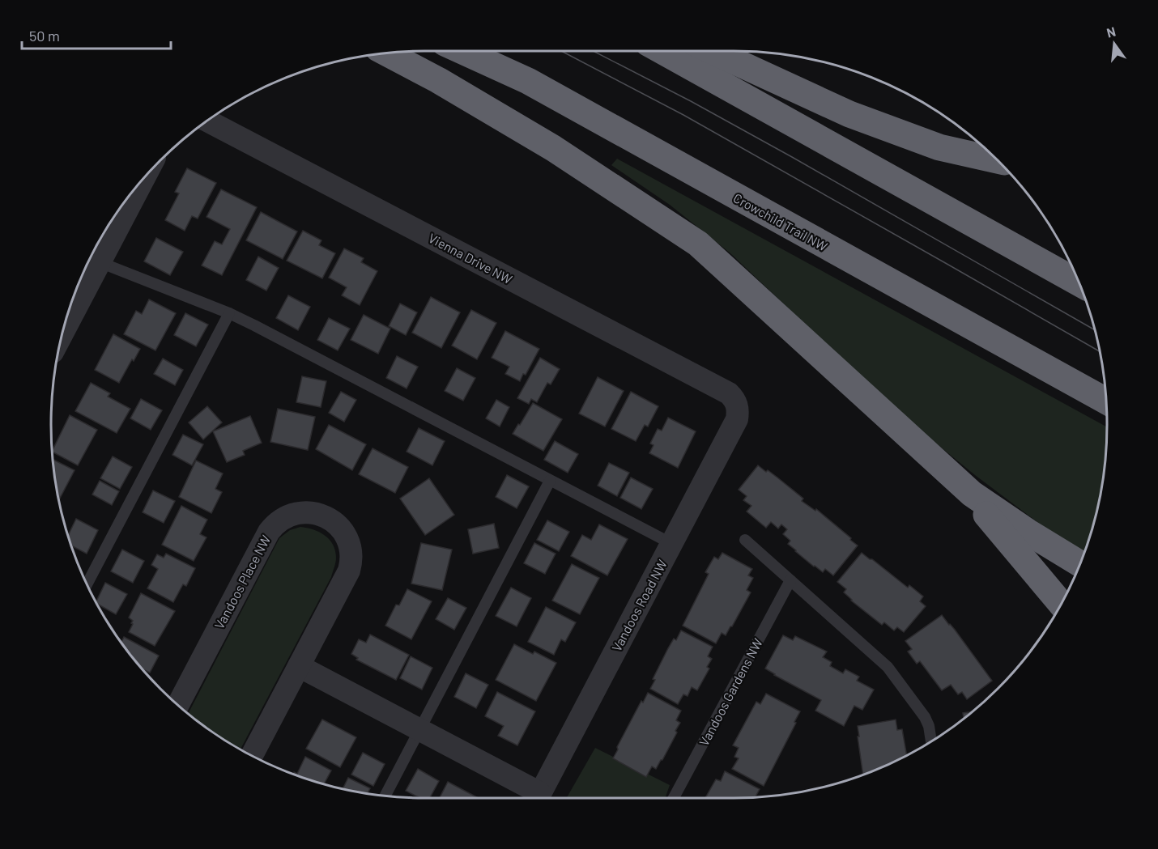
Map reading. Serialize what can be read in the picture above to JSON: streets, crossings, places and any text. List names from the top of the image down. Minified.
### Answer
{"streets":{"highway":["Crowchild Trail NW"],"street":["Vienna Drive NW","Vandoos Place NW","Vandoos Road NW"],"lane":["Vandoos Gardens NW"]},"crossings":[["Vienna Drive NW","Vandoos Road NW"]],"scale_bar":"50 m","north":"top"}
